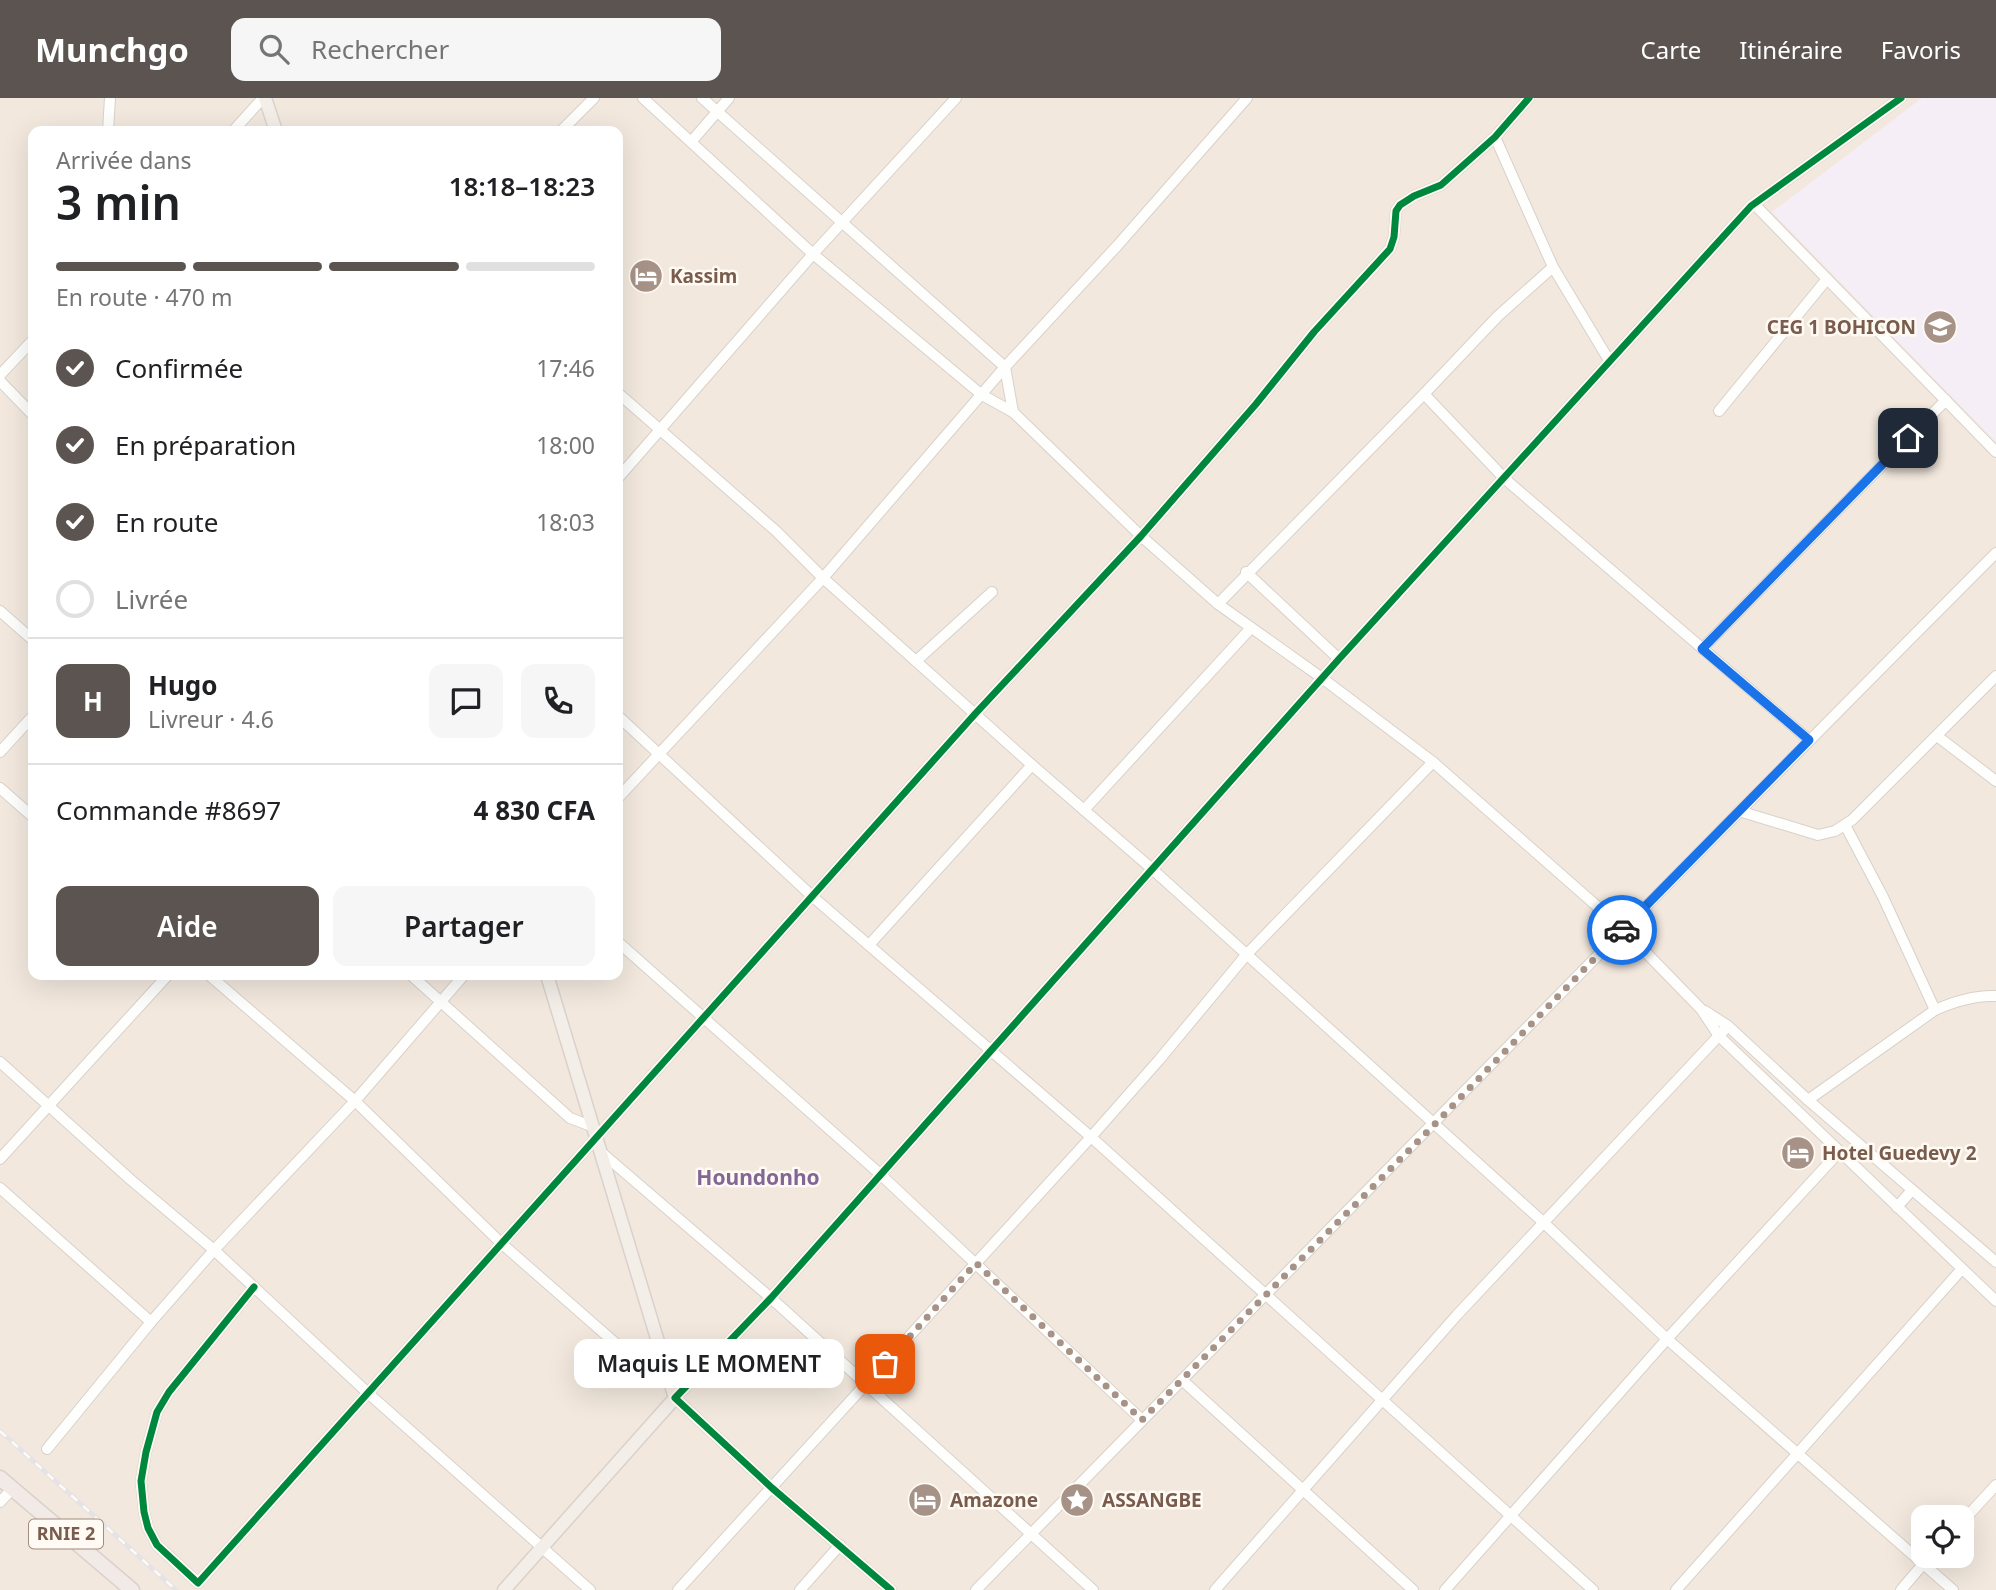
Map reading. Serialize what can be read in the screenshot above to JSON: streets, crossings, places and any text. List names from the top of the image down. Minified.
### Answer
{"streets":{"highway":["RNIE 2"]},"districts":["Houndonho"],"places":{"hotel":["Kassim","Hotel Guedevy 2","Amazone"],"school or university":["CEG 1 BOHICON"],"other":["Maquis LE MOMENT"],"place":["ASSANGBE"]},"page":{"header":"Munchgo","search":"Rechercher","nav":["Carte","Itinéraire","Favoris"],"heading":["3 min","Arrivée dans","18:18–18:23"],"panel":["Hugo","Livreur · 4.6","Commande #8697","4 830 CFA"],"bar":"En route · 470 m","list":[["Confirmée","17:46"],["En préparation","18:00"],["En route","18:03"],"Livrée"],"round":"H","buttons":["Aide","Partager"],"bubble":"Maquis LE MOMENT"}}
